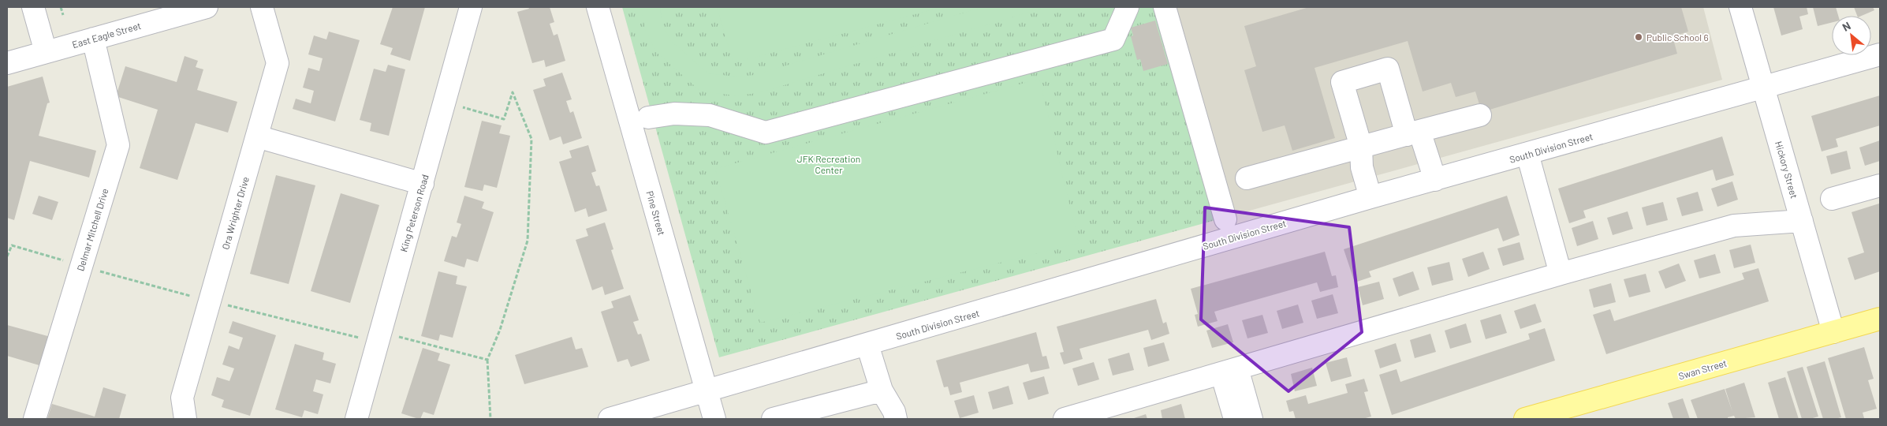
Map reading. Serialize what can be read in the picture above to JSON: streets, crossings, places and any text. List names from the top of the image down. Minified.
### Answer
{"streets":{"main road":["Swan Street"],"street":["East Eagle Street","South Division Street","Hickory Street","Ora Wrighter Drive","King Peterson Road","Pine Street","Delmar Mitchell Drive"]},"crossings":[["East Eagle Street","Delmar Mitchell Drive"],["South Division Street","Hickory Street"],["South Division Street","Pine Street"],["Hickory Street","Swan Street"]],"parks":["JFK Recreation Center"],"places":["Public School 6"],"north":"top left"}
